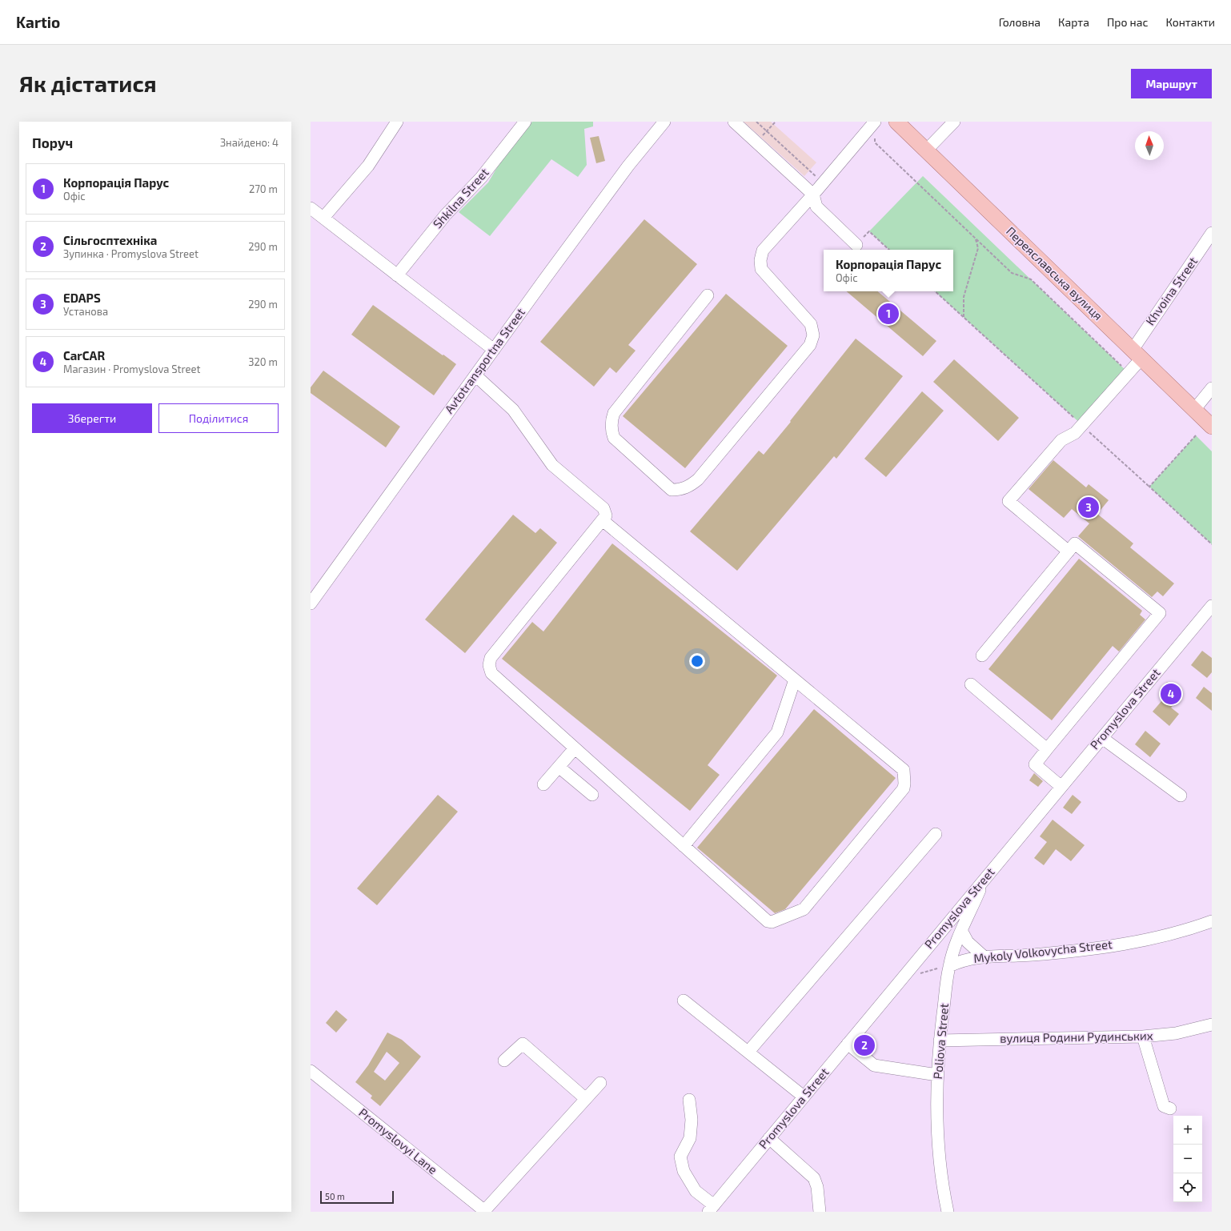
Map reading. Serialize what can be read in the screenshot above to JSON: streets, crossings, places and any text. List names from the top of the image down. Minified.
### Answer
{"streets":{"main road":["Переяславська вулиця"],"street":["Shkilna Street","Khvoina Street","Avtotransportna Street","Promyslova Street","Mykoly Volkovycha Street","вулиця Родини Рудинських","Poliova Street","Promyslovyi Lane"]},"crossings":[["Переяславська вулиця","Khvoina Street"],["Promyslova Street","Poliova Street"],["Mykoly Volkovycha Street","Poliova Street"],["вулиця Родини Рудинських","Poliova Street"]],"scale_bar":"50 m","north":"top","page":{"header":"Kartio","nav":["Головна","Карта","Про нас","Контакти"],"buttons":["Маршрут",["Зберегти","Поділитися"]],"title":"Як дістатися","heading":["Поруч","Знайдено: 4"],"list":[{"mark":"1","name":"Корпорація Парус","note":"Офіс","value":"270 m"},{"mark":"2","name":"Сільгосптехніка","note":"Зупинка · Promyslova Street","value":"290 m"},{"mark":"3","name":"EDAPS","note":"Установа","value":"290 m"},{"mark":"4","name":"CarCAR","note":"Магазин · Promyslova Street","value":"320 m"}],"popup":["Корпорація Парус","Офіс"],"pins":["1","3","4","2"],"map_buttons":["+","−"],"scale":"50 m"}}
